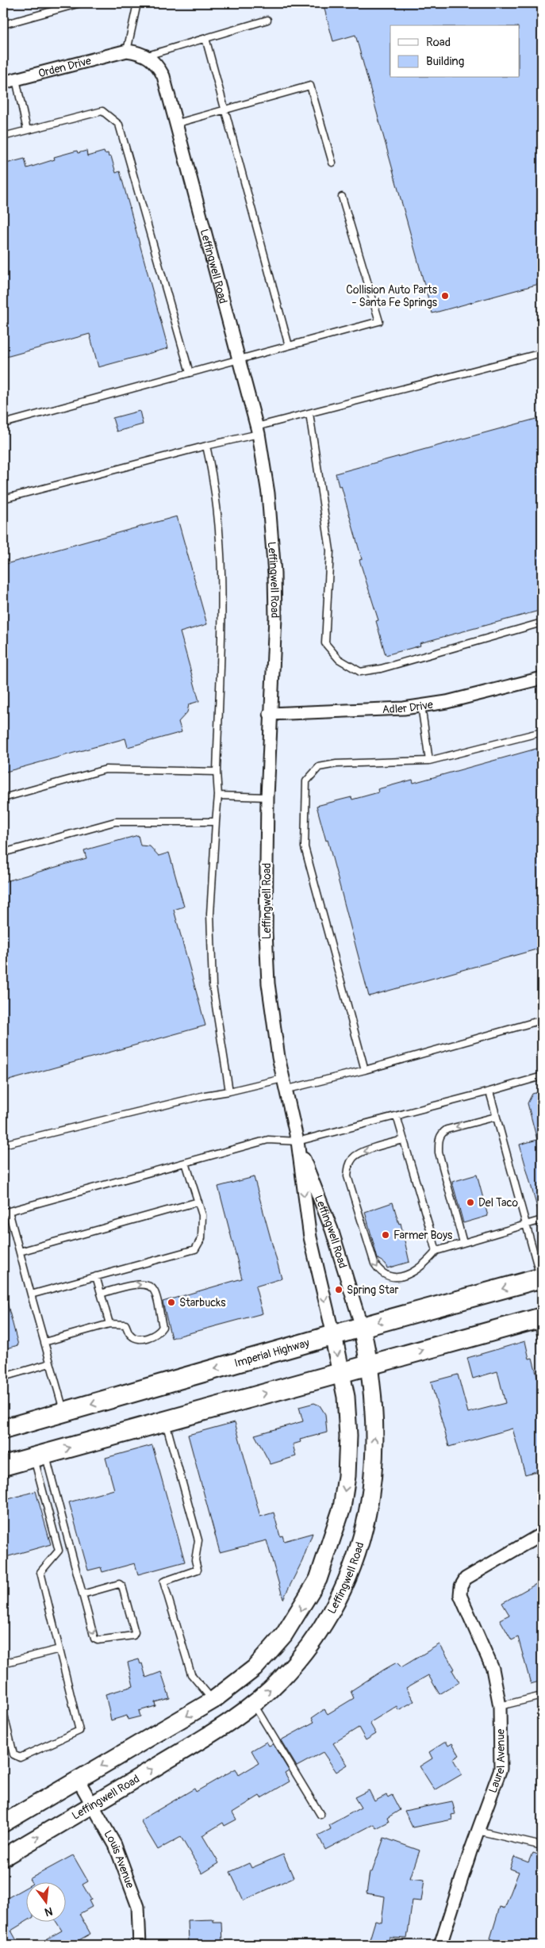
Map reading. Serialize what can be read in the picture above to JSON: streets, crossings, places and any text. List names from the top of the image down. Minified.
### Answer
{"streets":{"main road":["Leffingwell Road","Imperial Highway"],"street":["Orden Drive","Adler Drive","Laurel Avenue","Louis Avenue"]},"crossings":[["Leffingwell Road","Adler Drive"],["Leffingwell Road","Imperial Highway"],["Leffingwell Road","Louis Avenue"]],"places":["Collision Auto Parts - Santa Fe Springs","Del Taco","Farmer Boys","Spring Star","Starbucks"],"legend":["Road","Building"],"north":"bottom"}
